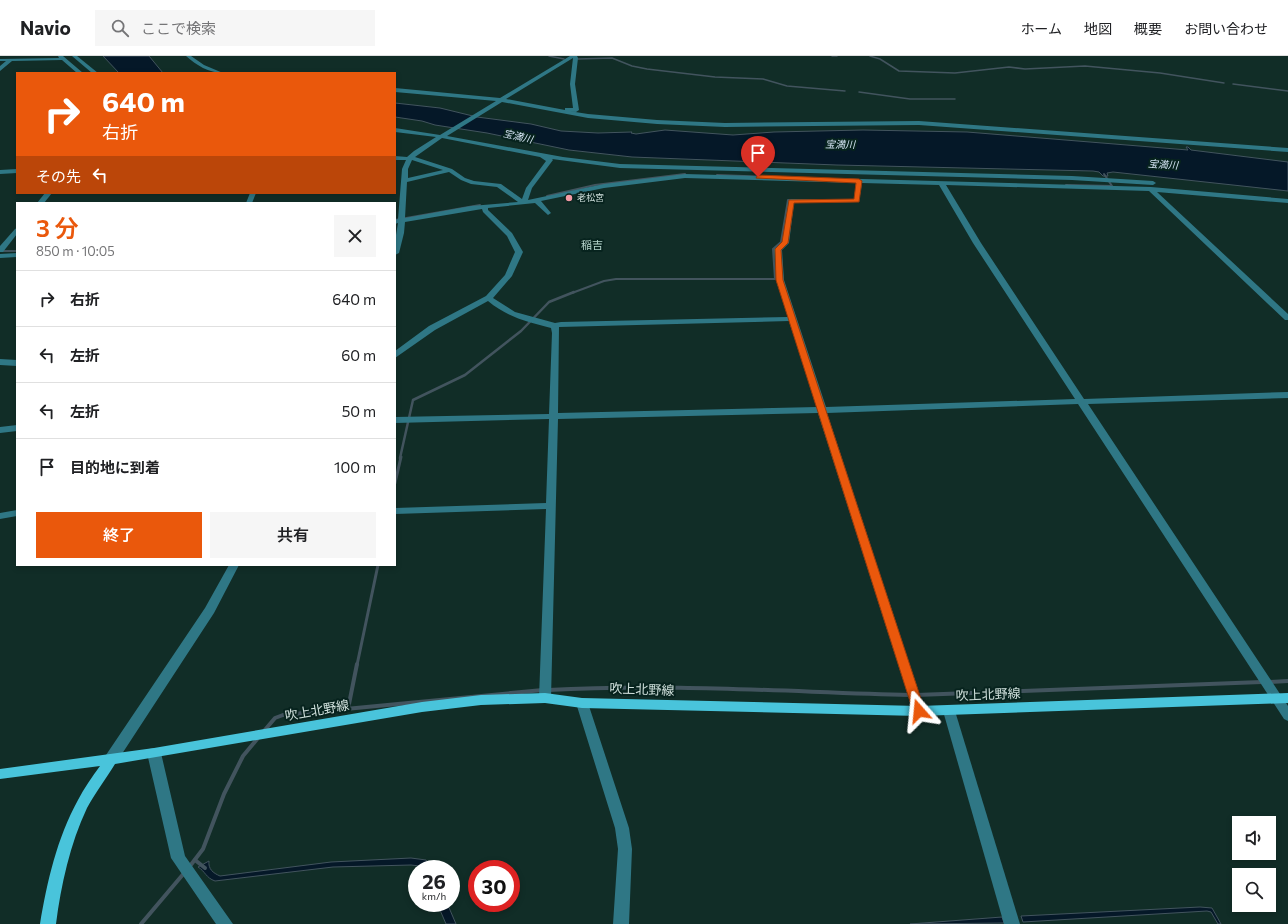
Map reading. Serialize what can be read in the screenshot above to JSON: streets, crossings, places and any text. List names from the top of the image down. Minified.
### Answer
{"streets":{"main road":["吹上北野線"]},"districts":["稲吉"],"water":["宝満川"],"places":["老松宮"],"page":{"header":"Navio","search":"ここで検索","nav":["ホーム","地図","概要","お問い合わせ"],"turn":["640 m","右折"],"then":"その先","heading":["3 分","850 m · 10:05"],"list":[{"name":"右折","value":"640 m"},{"name":"左折","value":"60 m"},{"name":"左折","value":"50 m"},{"name":"目的地に到着","value":"100 m"}],"buttons":["終了","共有"],"speed":"26 km/h","limit":"30"}}
